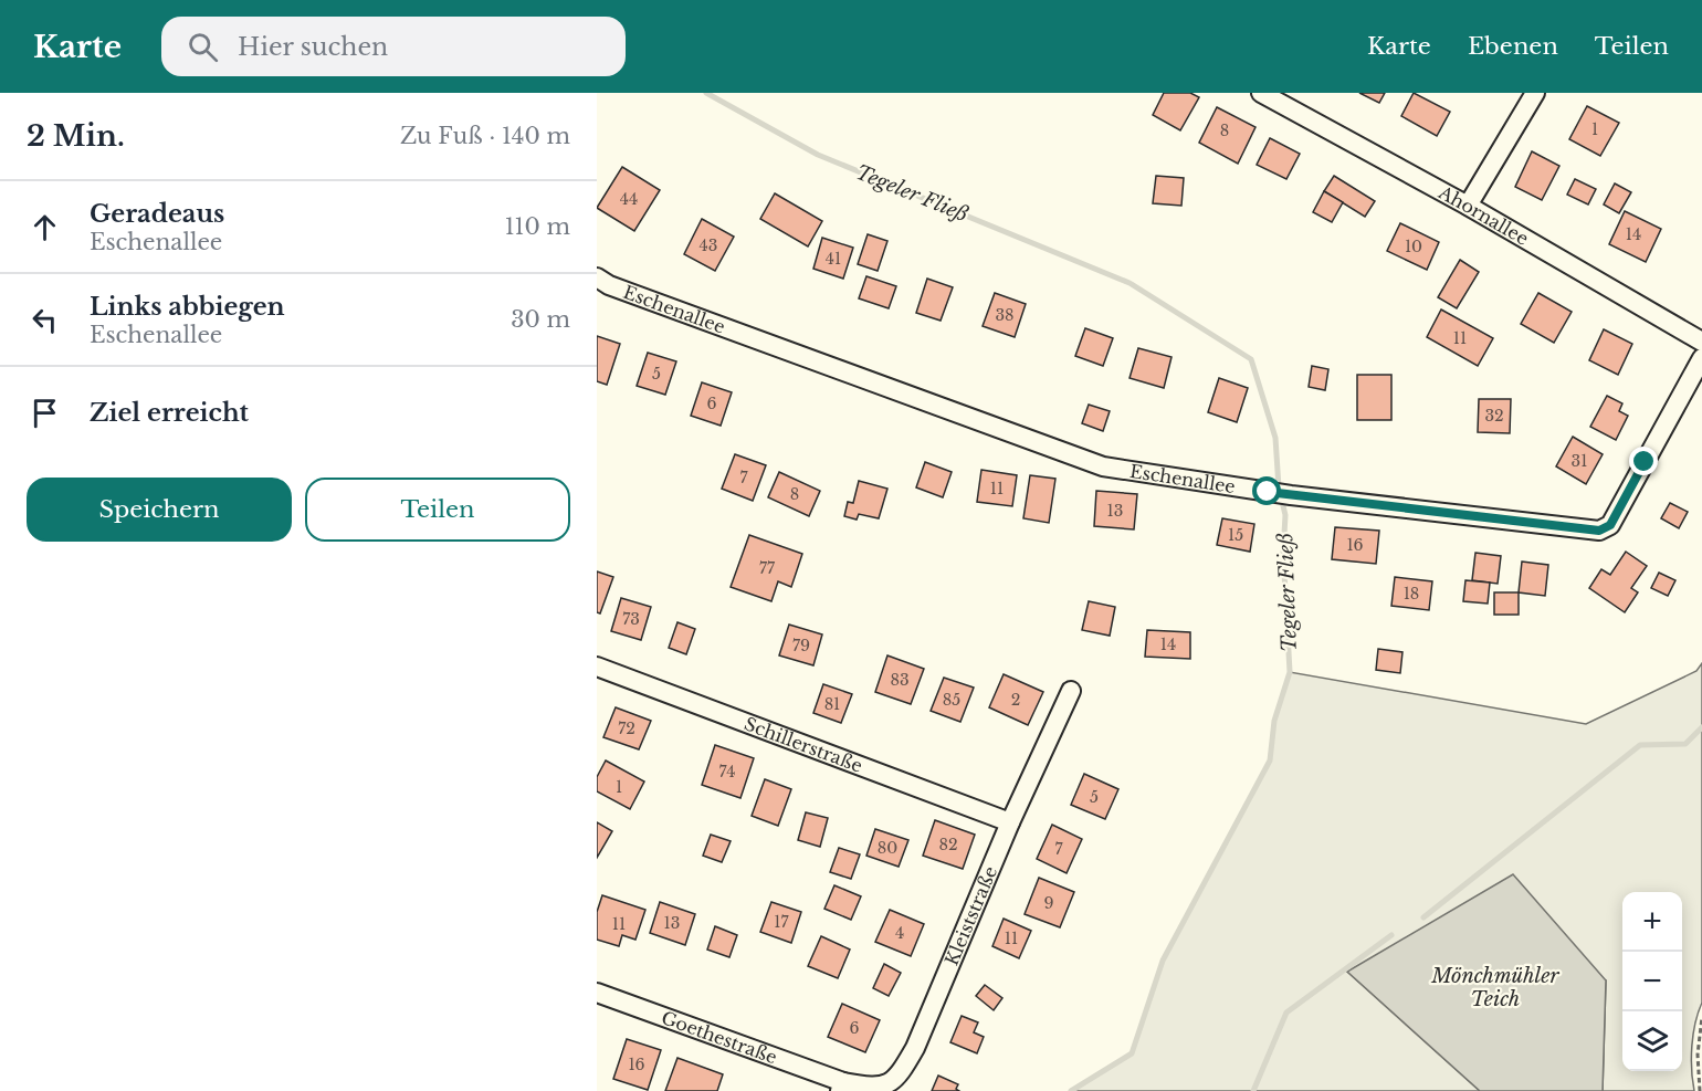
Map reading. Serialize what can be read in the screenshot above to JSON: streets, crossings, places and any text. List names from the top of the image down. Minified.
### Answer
{"streets":{"street":["Ahornallee","Eschenallee","Schillerstraße","Kleiststraße","Goethestraße"]},"crossings":[["Schillerstraße","Kleiststraße"],["Kleiststraße","Goethestraße"]],"water":["Tegeler Fließ","Mönchmühler Teich"],"house_numbers":["1","8","44","14","43","10","41","38","11","5","6","32","31","7","11","8","13","15","16","77","18","73","14","79","83","85","2","81","72","74","1","5","82","80","7","9","17","13","11","4","11","6","16"],"page":{"header":"Karte","search":"Hier suchen","nav":["Karte","Ebenen","Teilen"],"heading":["2 Min.","Zu Fuß · 140 m"],"list":[["Geradeaus","Eschenallee","110 m"],["Links abbiegen","Eschenallee","30 m"],"Ziel erreicht"],"buttons":["Speichern","Teilen"],"map_buttons":["+","−"]}}
